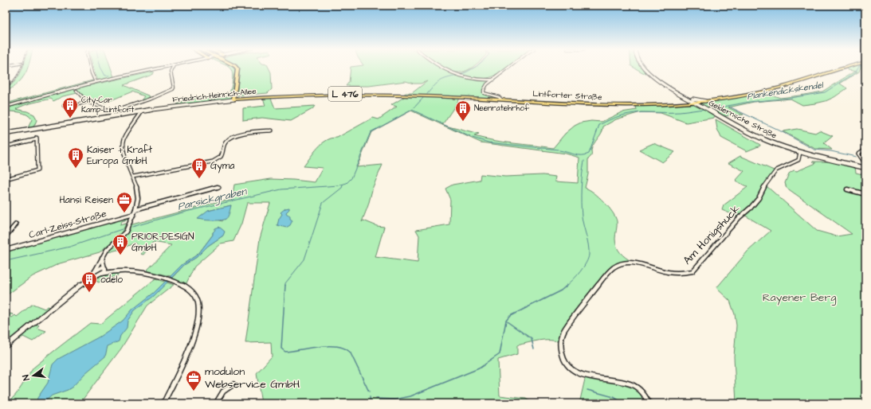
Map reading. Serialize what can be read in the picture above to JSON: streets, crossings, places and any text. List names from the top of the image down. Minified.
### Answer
{"streets":{"main road":["L 476","Friedrich-Heinrich-Allee","Lintforter Straße","Geldernsche Straße"],"street":["Carl-Zeiss-Straße","Am Honigshuck"]},"crossings":[["Friedrich-Heinrich-Allee","Lintforter Straße"],["Lintforter Straße","Geldernsche Straße"],["Geldernsche Straße","Am Honigshuck"]],"water":["Plankendickskendel","Parsickgraben"],"parks":["Rayener Berg"],"places":{"building":["City-Car Kamp-Lintfort","Neenratehrhof","Kaiser + Kraft Europa GmbH","Gyma","PRIOR-DESIGN GmbH","odelo"],"office":["Hansi Reisen","modulon Webservice GmbH"]},"north":"left"}
